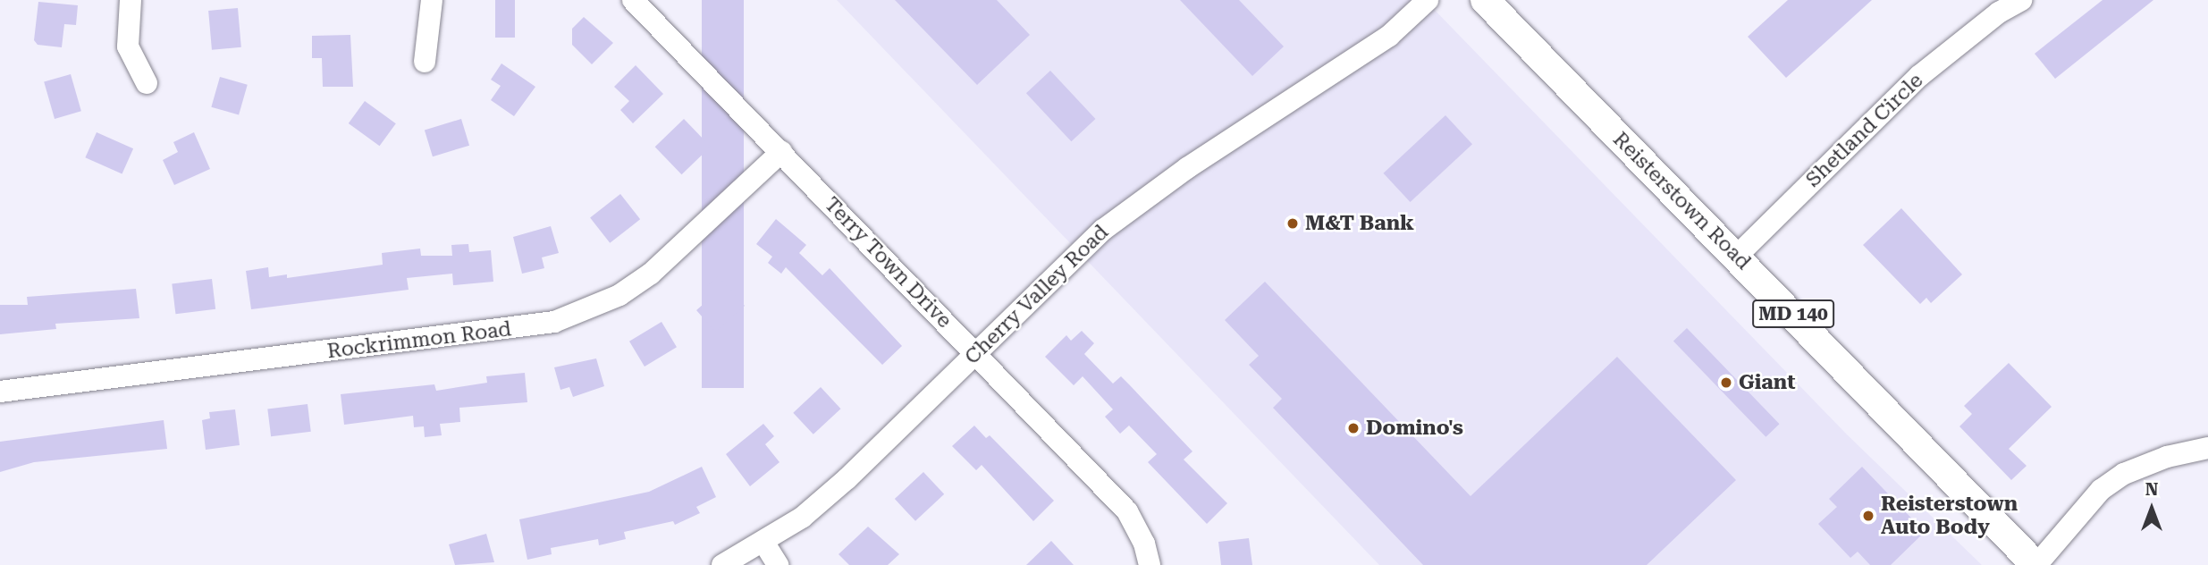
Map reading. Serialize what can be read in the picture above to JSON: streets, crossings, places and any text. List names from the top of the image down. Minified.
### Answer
{"streets":{"main road":["Reisterstown Road","MD 140"],"street":["Shetland Circle","Terry Town Drive","Cherry Valley Road","Rockrimmon Road"]},"crossings":[["Shetland Circle","Reisterstown Road"],["Terry Town Drive","Cherry Valley Road"],["Terry Town Drive","Rockrimmon Road"]],"places":["M&T Bank","Giant","Domino's","Reisterstown Auto Body"],"north":"top"}
